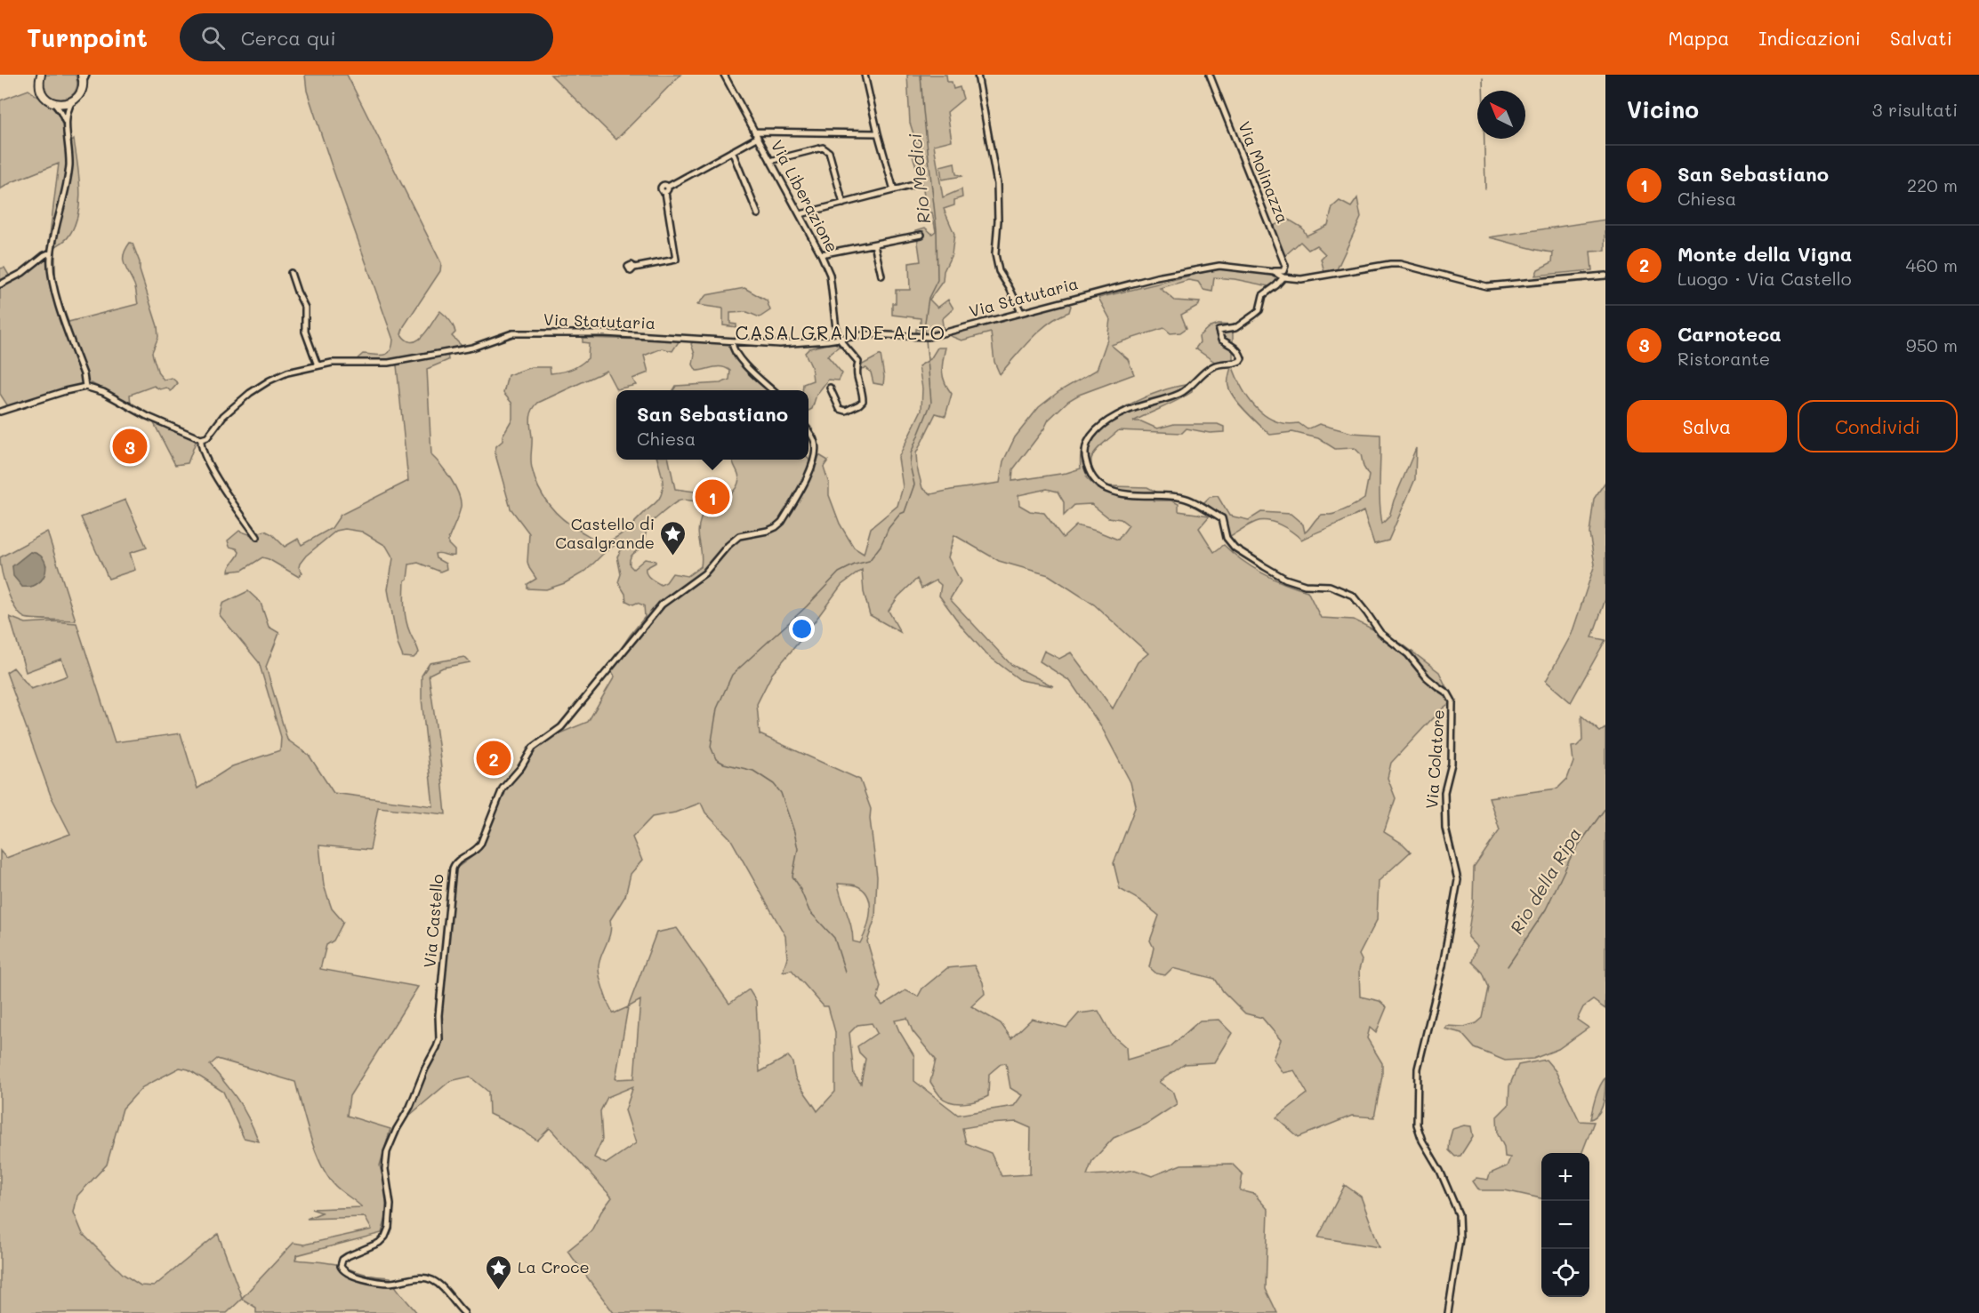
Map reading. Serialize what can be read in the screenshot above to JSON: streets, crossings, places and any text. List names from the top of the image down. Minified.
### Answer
{"streets":{"street":["Via Molinazza","Via Liberazione","Via Statutaria","Via Colatore","Via Castello"]},"crossings":[["Via Molinazza","Via Statutaria"],["Via Liberazione","Via Statutaria"],["Via Statutaria","Via Colatore"]],"districts":["CASALGRANDE ALTO"],"water":["Rio Medici","Rio della Ripa"],"places":{"place":["Castello di Casalgrande","La Croce"]},"north":"top left","page":{"header":"Turnpoint","search":"Cerca qui","nav":["Mappa","Indicazioni","Salvati"],"heading":["Vicino","3 risultati"],"list":[{"mark":"1","name":"San Sebastiano","note":"Chiesa","value":"220 m"},{"mark":"2","name":"Monte della Vigna","note":"Luogo · Via Castello","value":"460 m"},{"mark":"3","name":"Carnoteca","note":"Ristorante","value":"950 m"}],"buttons":["Salva","Condividi"],"popup":["San Sebastiano","Chiesa"],"pins":["3","1","2"],"map_buttons":["+","−"]}}
